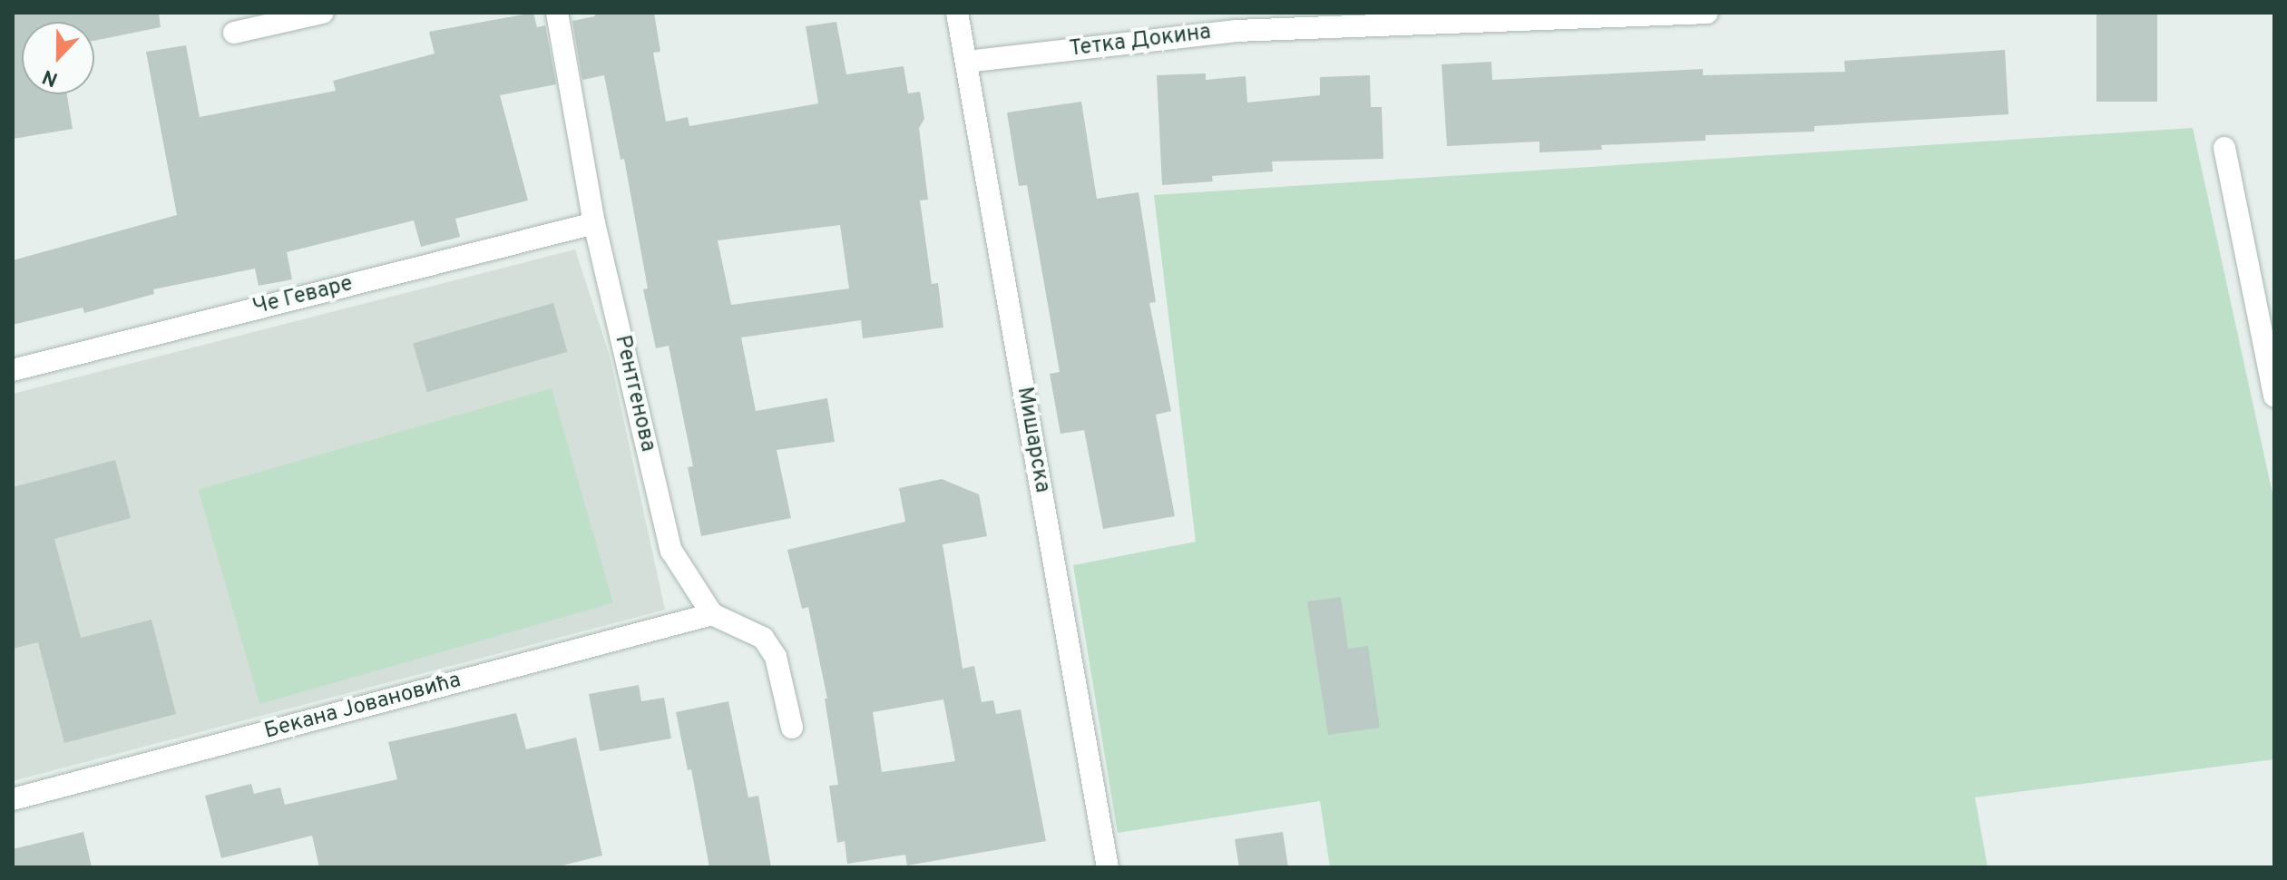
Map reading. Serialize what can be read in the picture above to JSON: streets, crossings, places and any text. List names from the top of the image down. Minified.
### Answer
{"streets":{"street":["Тетка Докина","Че Геваре","Рентгенова","Мишарска","Бекана Јовановића"]},"crossings":[["Тетка Докина","Мишарска"],["Че Геваре","Рентгенова"],["Рентгенова","Бекана Јовановића"]],"north":"bottom"}
